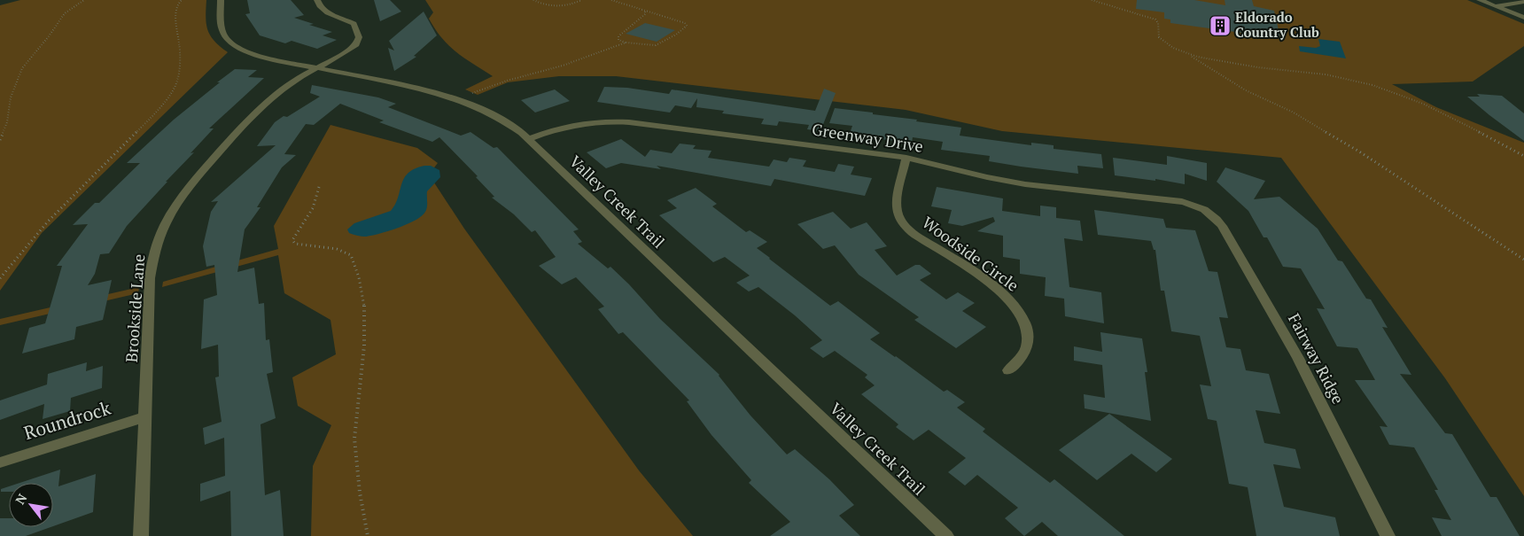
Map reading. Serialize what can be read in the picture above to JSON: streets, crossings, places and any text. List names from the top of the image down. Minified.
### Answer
{"streets":{"street":["Greenway Drive","Valley Creek Trail","Woodside Circle","Brookside Lane","Fairway Ridge","Roundrock"]},"crossings":[["Greenway Drive","Valley Creek Trail"],["Greenway Drive","Woodside Circle"],["Greenway Drive","Fairway Ridge"],["Valley Creek Trail","Brookside Lane"],["Brookside Lane","Roundrock"]],"places":{"building":["Eldorado Country Club"]},"north":"top left"}
